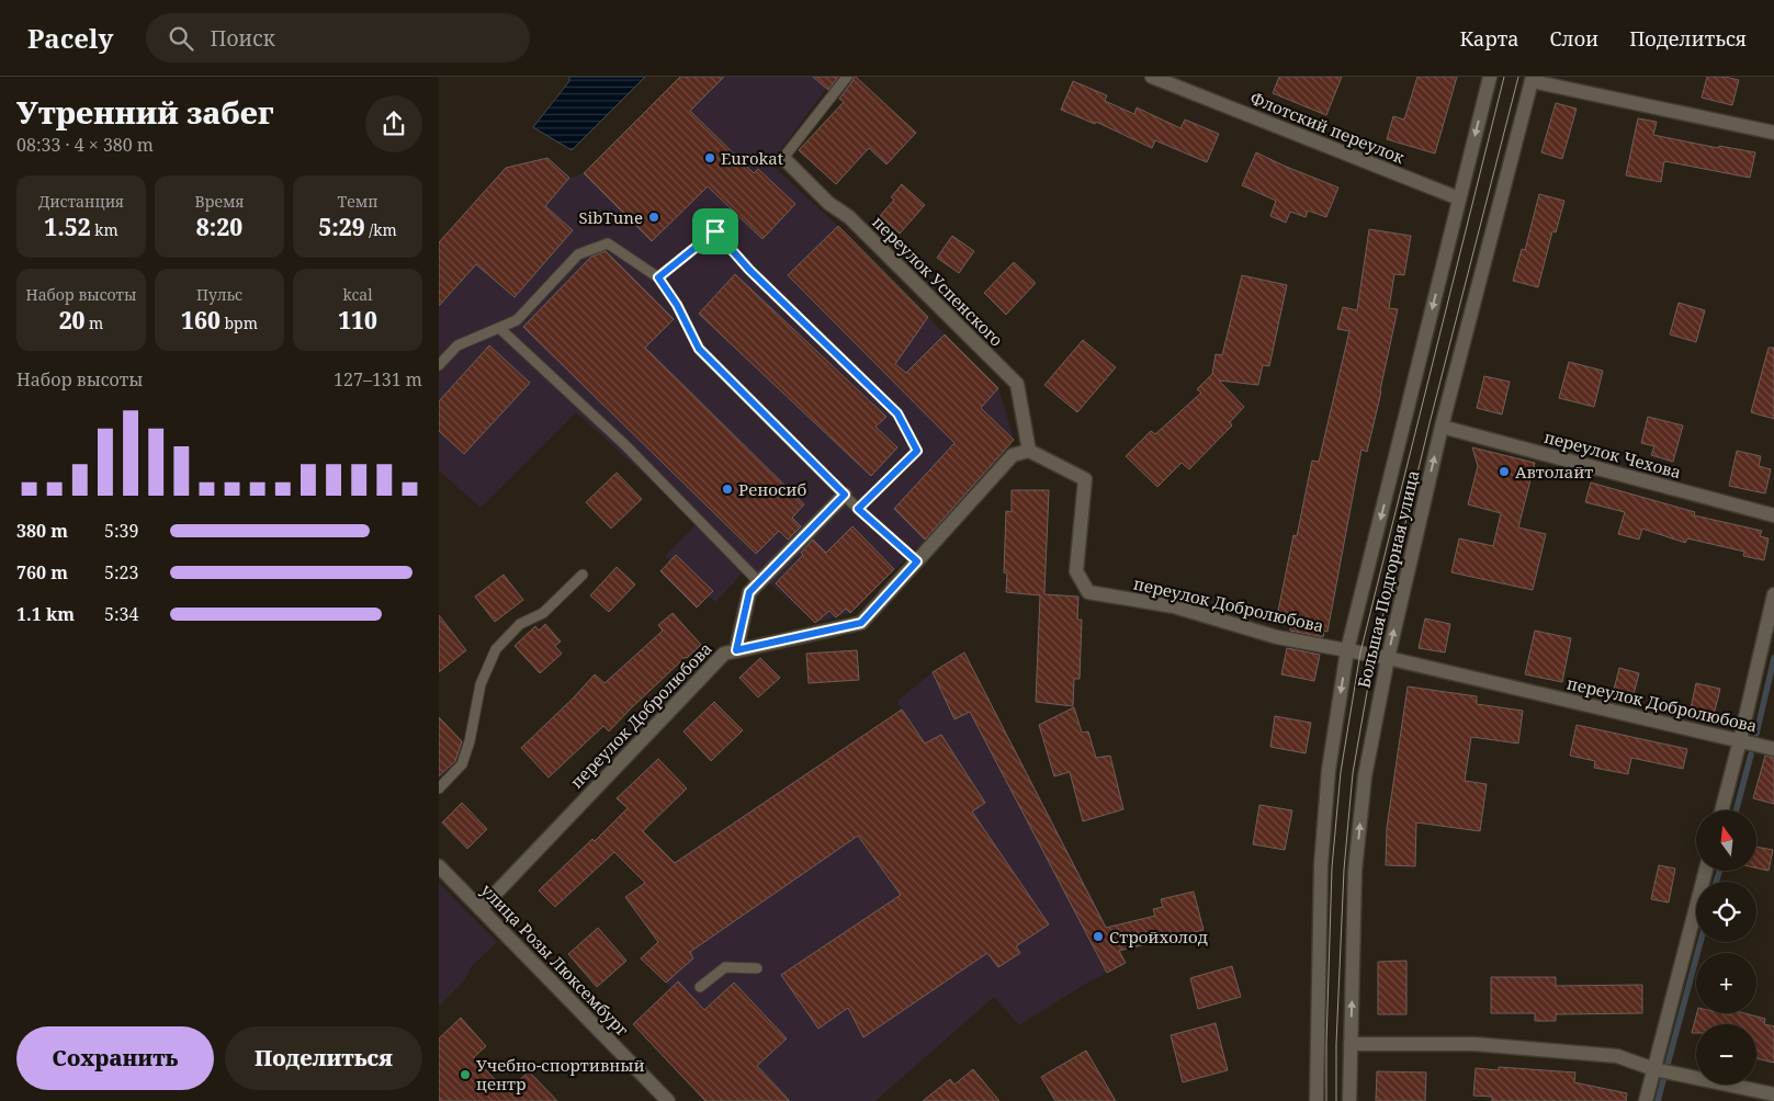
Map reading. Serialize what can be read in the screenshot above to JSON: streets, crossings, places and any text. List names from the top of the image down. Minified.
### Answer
{"streets":{"street":["Флотский переулок","переулок Успенского","переулок Чехова","Большая Подгорная улица","переулок Добролюбова","улица Розы Люксембург"]},"crossings":[["Флотский переулок","Большая Подгорная улица"],["переулок Успенского","переулок Добролюбова"],["переулок Чехова","Большая Подгорная улица"],["Большая Подгорная улица","переулок Добролюбова"],["переулок Добролюбова","улица Розы Люксембург"]],"places":["Eurokat","SibTune","Автолайт","Реносиб","Стройхолод","Учебно-спортивный центр"],"north":"top","page":{"header":"Pacely","search":"Поиск","nav":["Карта","Слои","Поделиться"],"heading":["Утренний забег","08:33 · 4 × 380 m"],"stats":[["Дистанция","1.52 km"],["Время","8:20"],["Темп","5:29 /km"],["Набор высоты","20 m"],["Пульс","160 bpm"],["kcal","110"]],"chart":["Набор высоты","127–131 m"],"list":[{"name":"380 m","note":"5:39"},{"name":"760 m","note":"5:23"},{"name":"1.1 km","note":"5:34"}],"map_buttons":["+","−"],"buttons":["Сохранить","Поделиться"]}}
